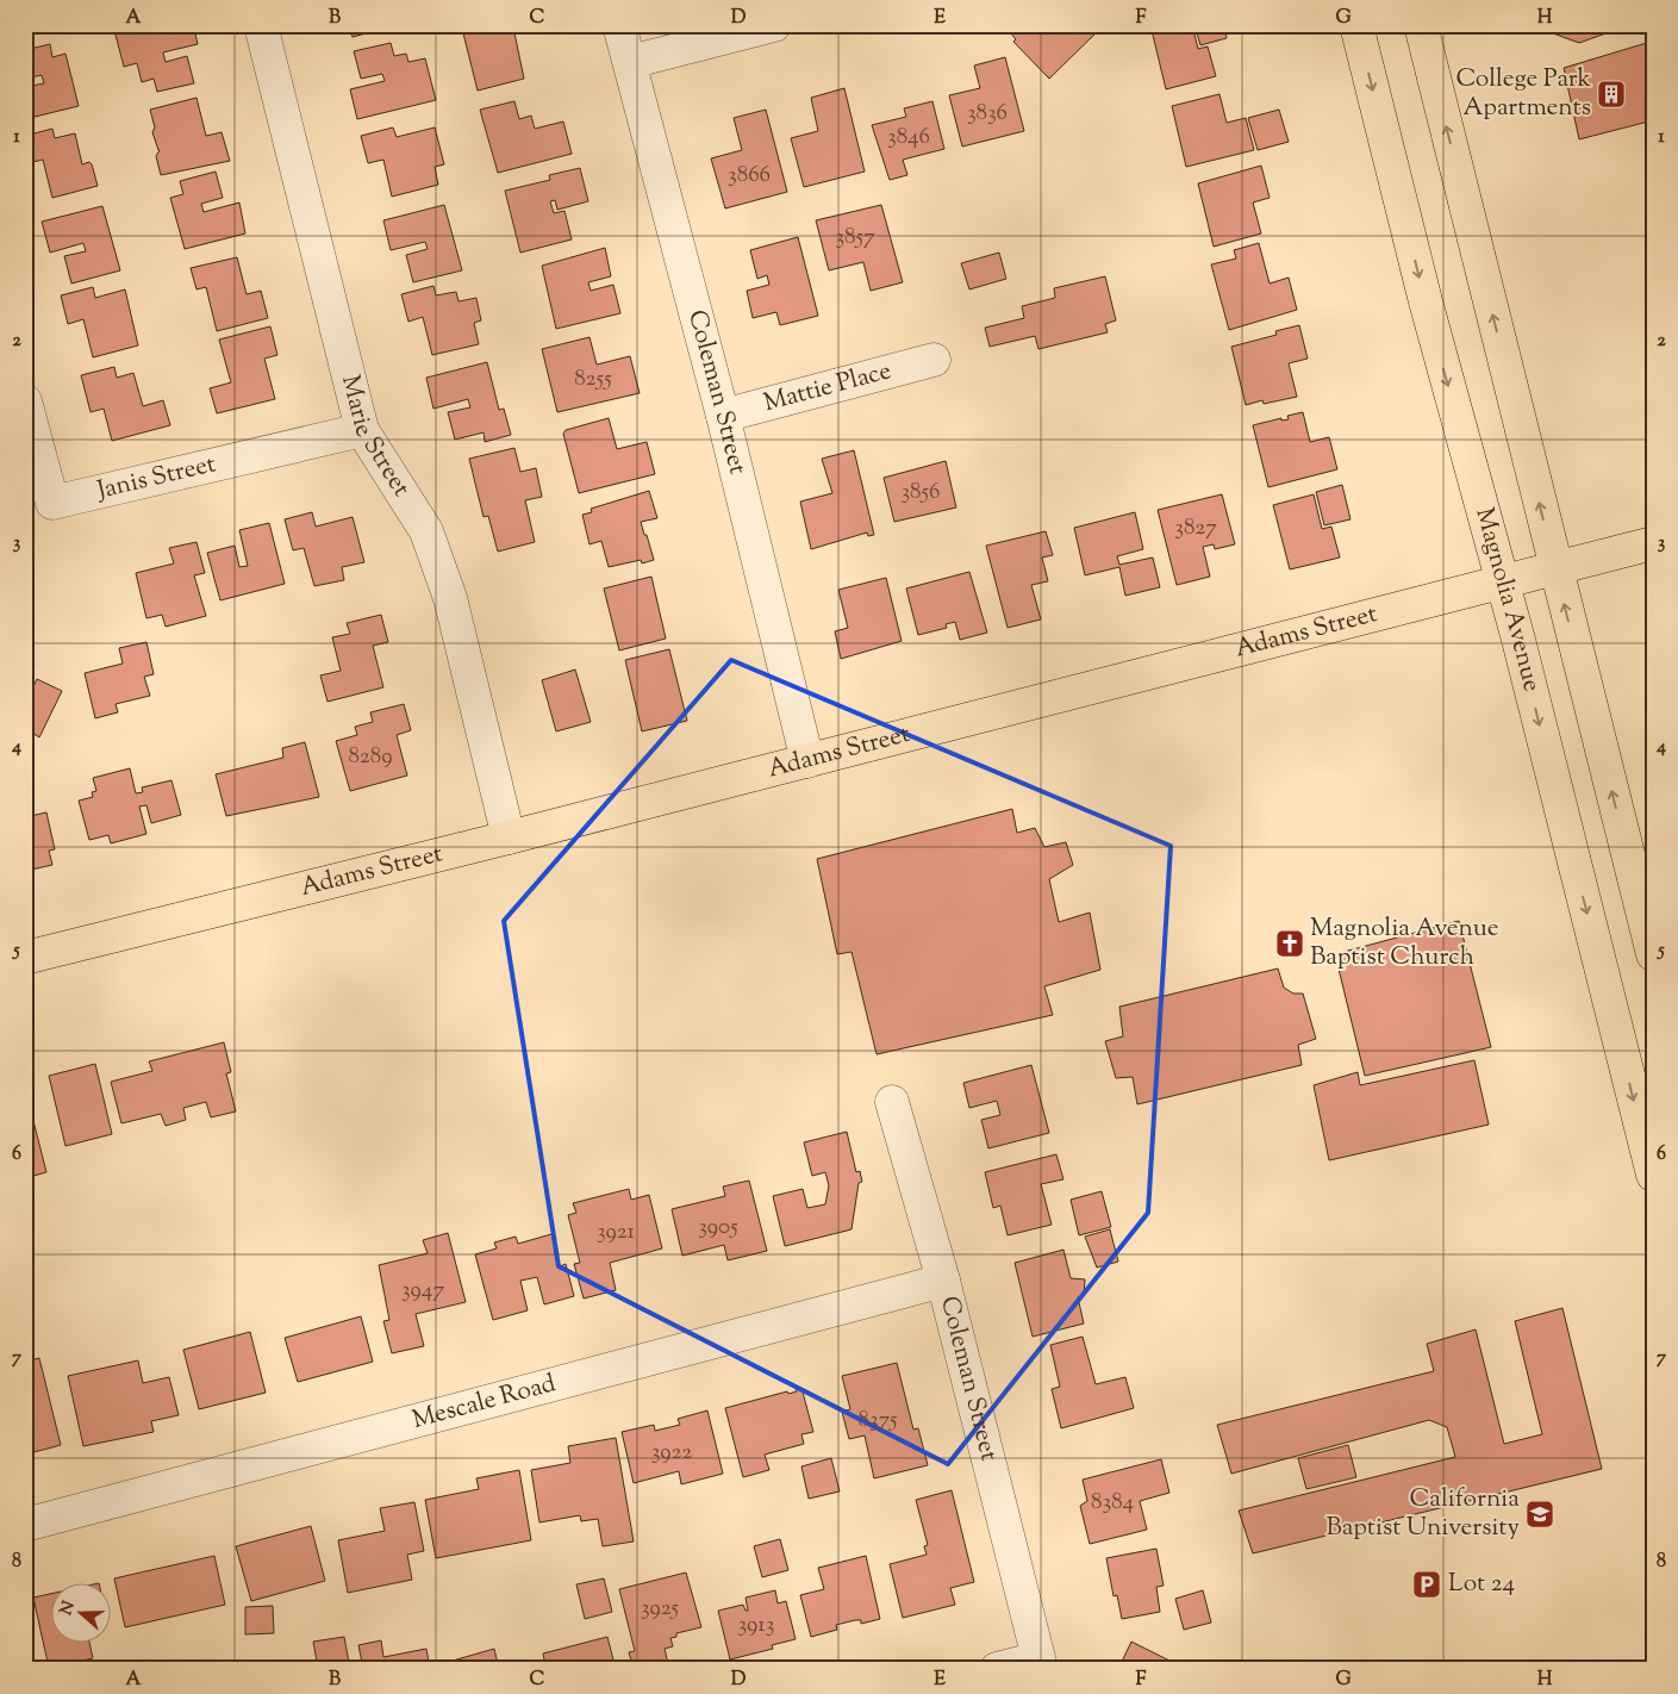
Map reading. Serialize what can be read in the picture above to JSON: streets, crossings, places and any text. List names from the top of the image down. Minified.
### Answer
{"streets":{"main road":["Magnolia Avenue","Adams Street"],"street":["Mattie Place","Coleman Street","Marie Street","Janis Street","Mescale Road"]},"crossings":[["Mattie Place","Coleman Street"],["Coleman Street","Adams Street"],["Coleman Street","Mescale Road"],["Marie Street","Janis Street"],["Marie Street","Adams Street"],["Magnolia Avenue","Adams Street"]],"places":{"building":["College Park Apartments"],"church":["Magnolia Avenue Baptist Church"],"school or university":["California Baptist University"],"parking":["Lot 24"]},"house_numbers":["3836","3846","3866","3857","8255","3856","3827","8289","3905","3921","3947","8375","3922","8384","3925","3913"],"north":"left","grid":{"columns":["A","B","C","D","E","F","G","H"],"rows":["1","2","3","4","5","6","7","8"]}}
